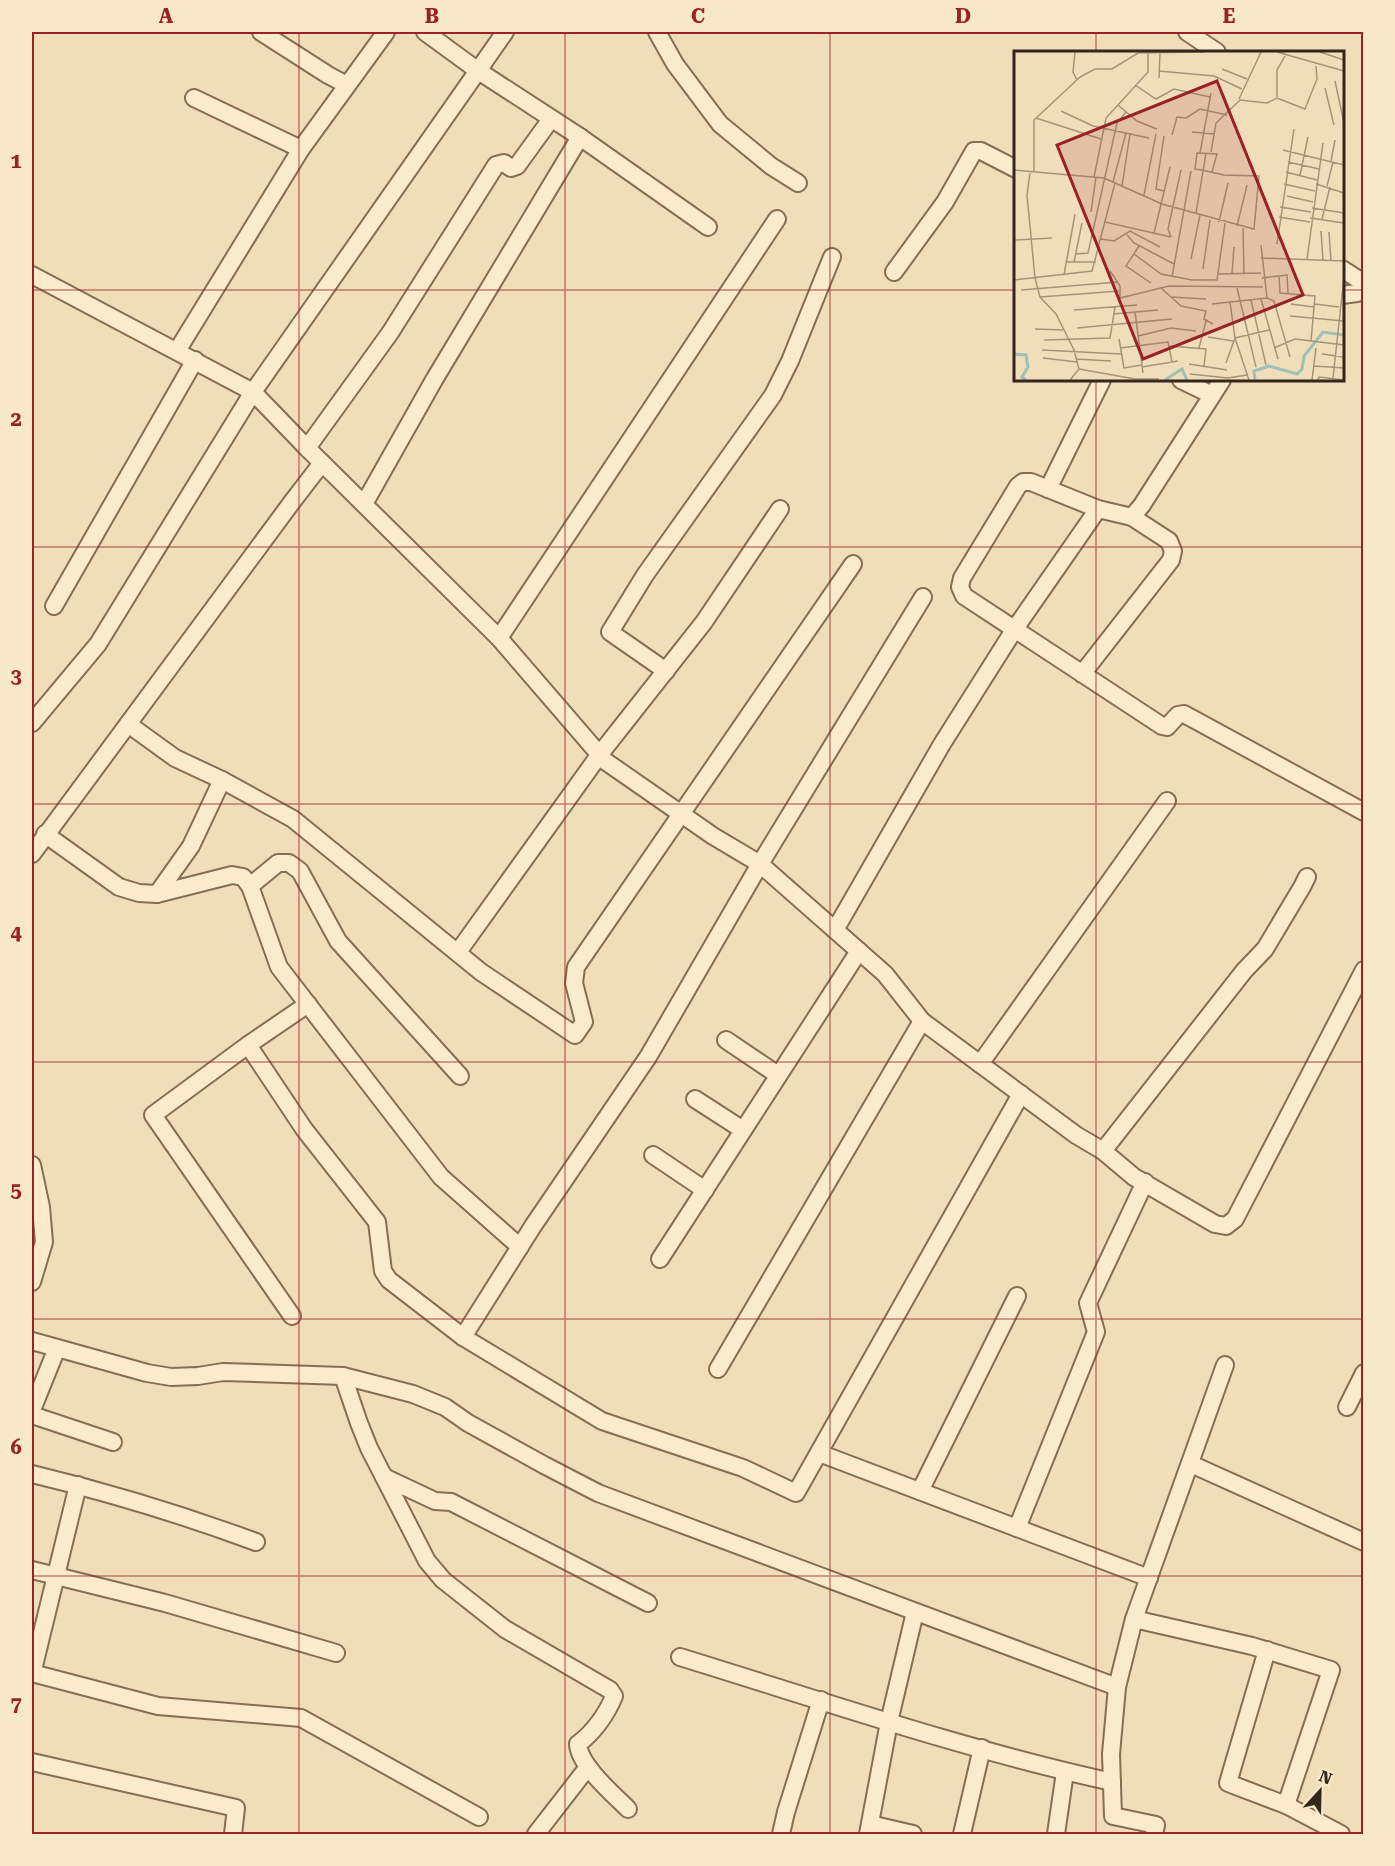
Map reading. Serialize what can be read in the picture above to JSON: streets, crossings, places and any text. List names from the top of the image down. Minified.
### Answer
{"north":"top","grid":{"columns":["A","B","C","D","E"],"rows":["1","2","3","4","5","6","7"]}}
